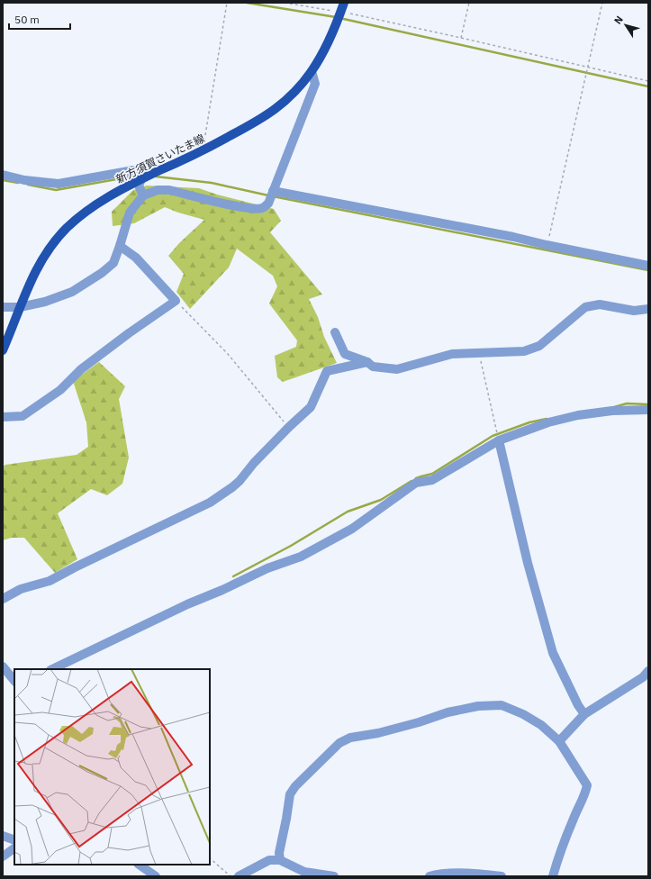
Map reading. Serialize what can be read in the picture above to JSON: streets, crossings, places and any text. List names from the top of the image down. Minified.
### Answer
{"streets":{"main road":["新方須賀さいたま線"]},"scale_bar":"50 m","north":"top left"}
